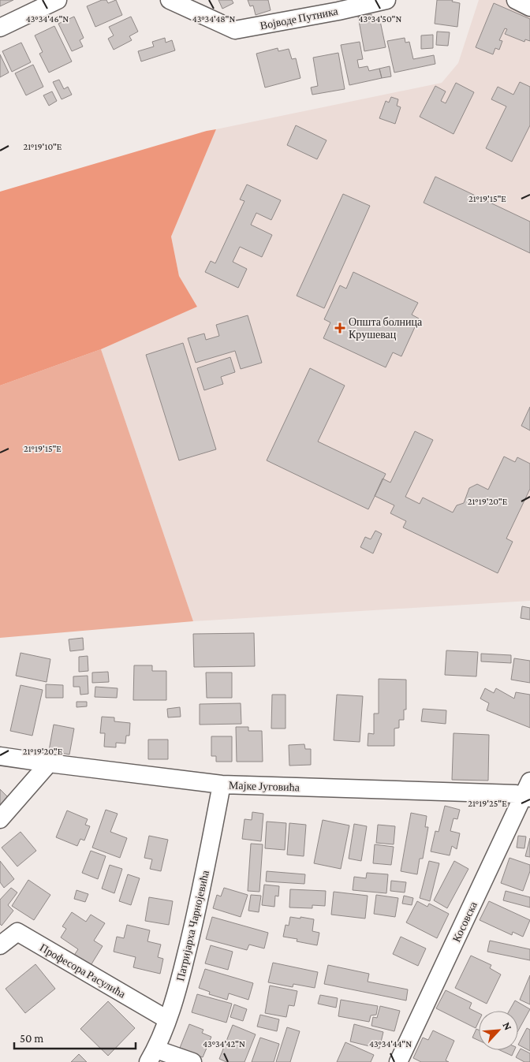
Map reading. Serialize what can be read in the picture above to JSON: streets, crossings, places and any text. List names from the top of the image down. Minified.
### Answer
{"streets":{"street":["Војводе Путника","Мајке Југовића","Косовска","Патријарха Чарнојевића","Професора Расулића"]},"crossings":[["Мајке Југовића","Косовска"],["Мајке Југовића","Патријарха Чарнојевића"],["Патријарха Чарнојевића","Професора Расулића"]],"places":{"health":["Општа болница Крушевац"]},"scale_bar":"50 m","north":"top right","coordinates":["43°34'46\"N","43°34'48\"N","43°34'50\"N","21°19'10\"E","21°19'15\"E","21°19'20\"E","21°19'25\"E","43°34'42\"N","43°34'44\"N"]}
